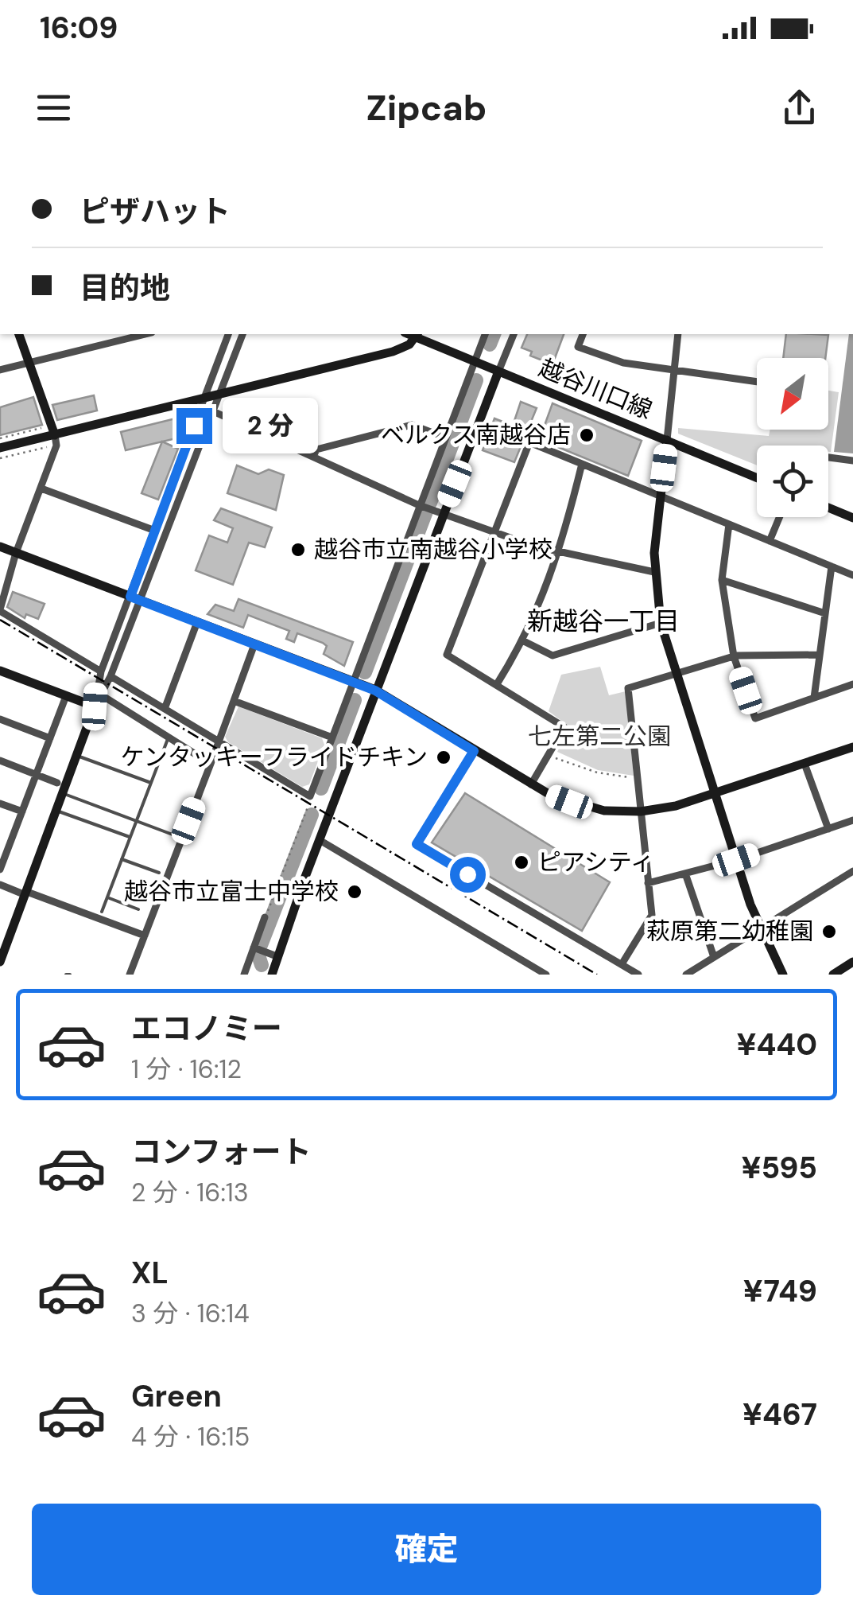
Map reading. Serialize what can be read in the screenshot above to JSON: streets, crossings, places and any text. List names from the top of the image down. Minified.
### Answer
{"streets":{"street":["越谷川口線"]},"districts":["新越谷一丁目"],"parks":["七左第二公園"],"places":["ベルクス南越谷店","越谷市立南越谷小学校","ケンタッキーフライドチキン","ピアシティ","越谷市立富士中学校","萩原第二幼稚園"],"north":"bottom left","page":{"status":"16:09","header":"Zipcab","banner":["ピザハット","目的地"],"bubble":"2 分","list":[{"name":"エコノミー","note":"1 分 · 16:12","value":"¥440"},{"name":"コンフォート","note":"2 分 · 16:13","value":"¥595"},{"name":"XL","note":"3 分 · 16:14","value":"¥749"},{"name":"Green","note":"4 分 · 16:15","value":"¥467"}],"buttons":"確定"}}
